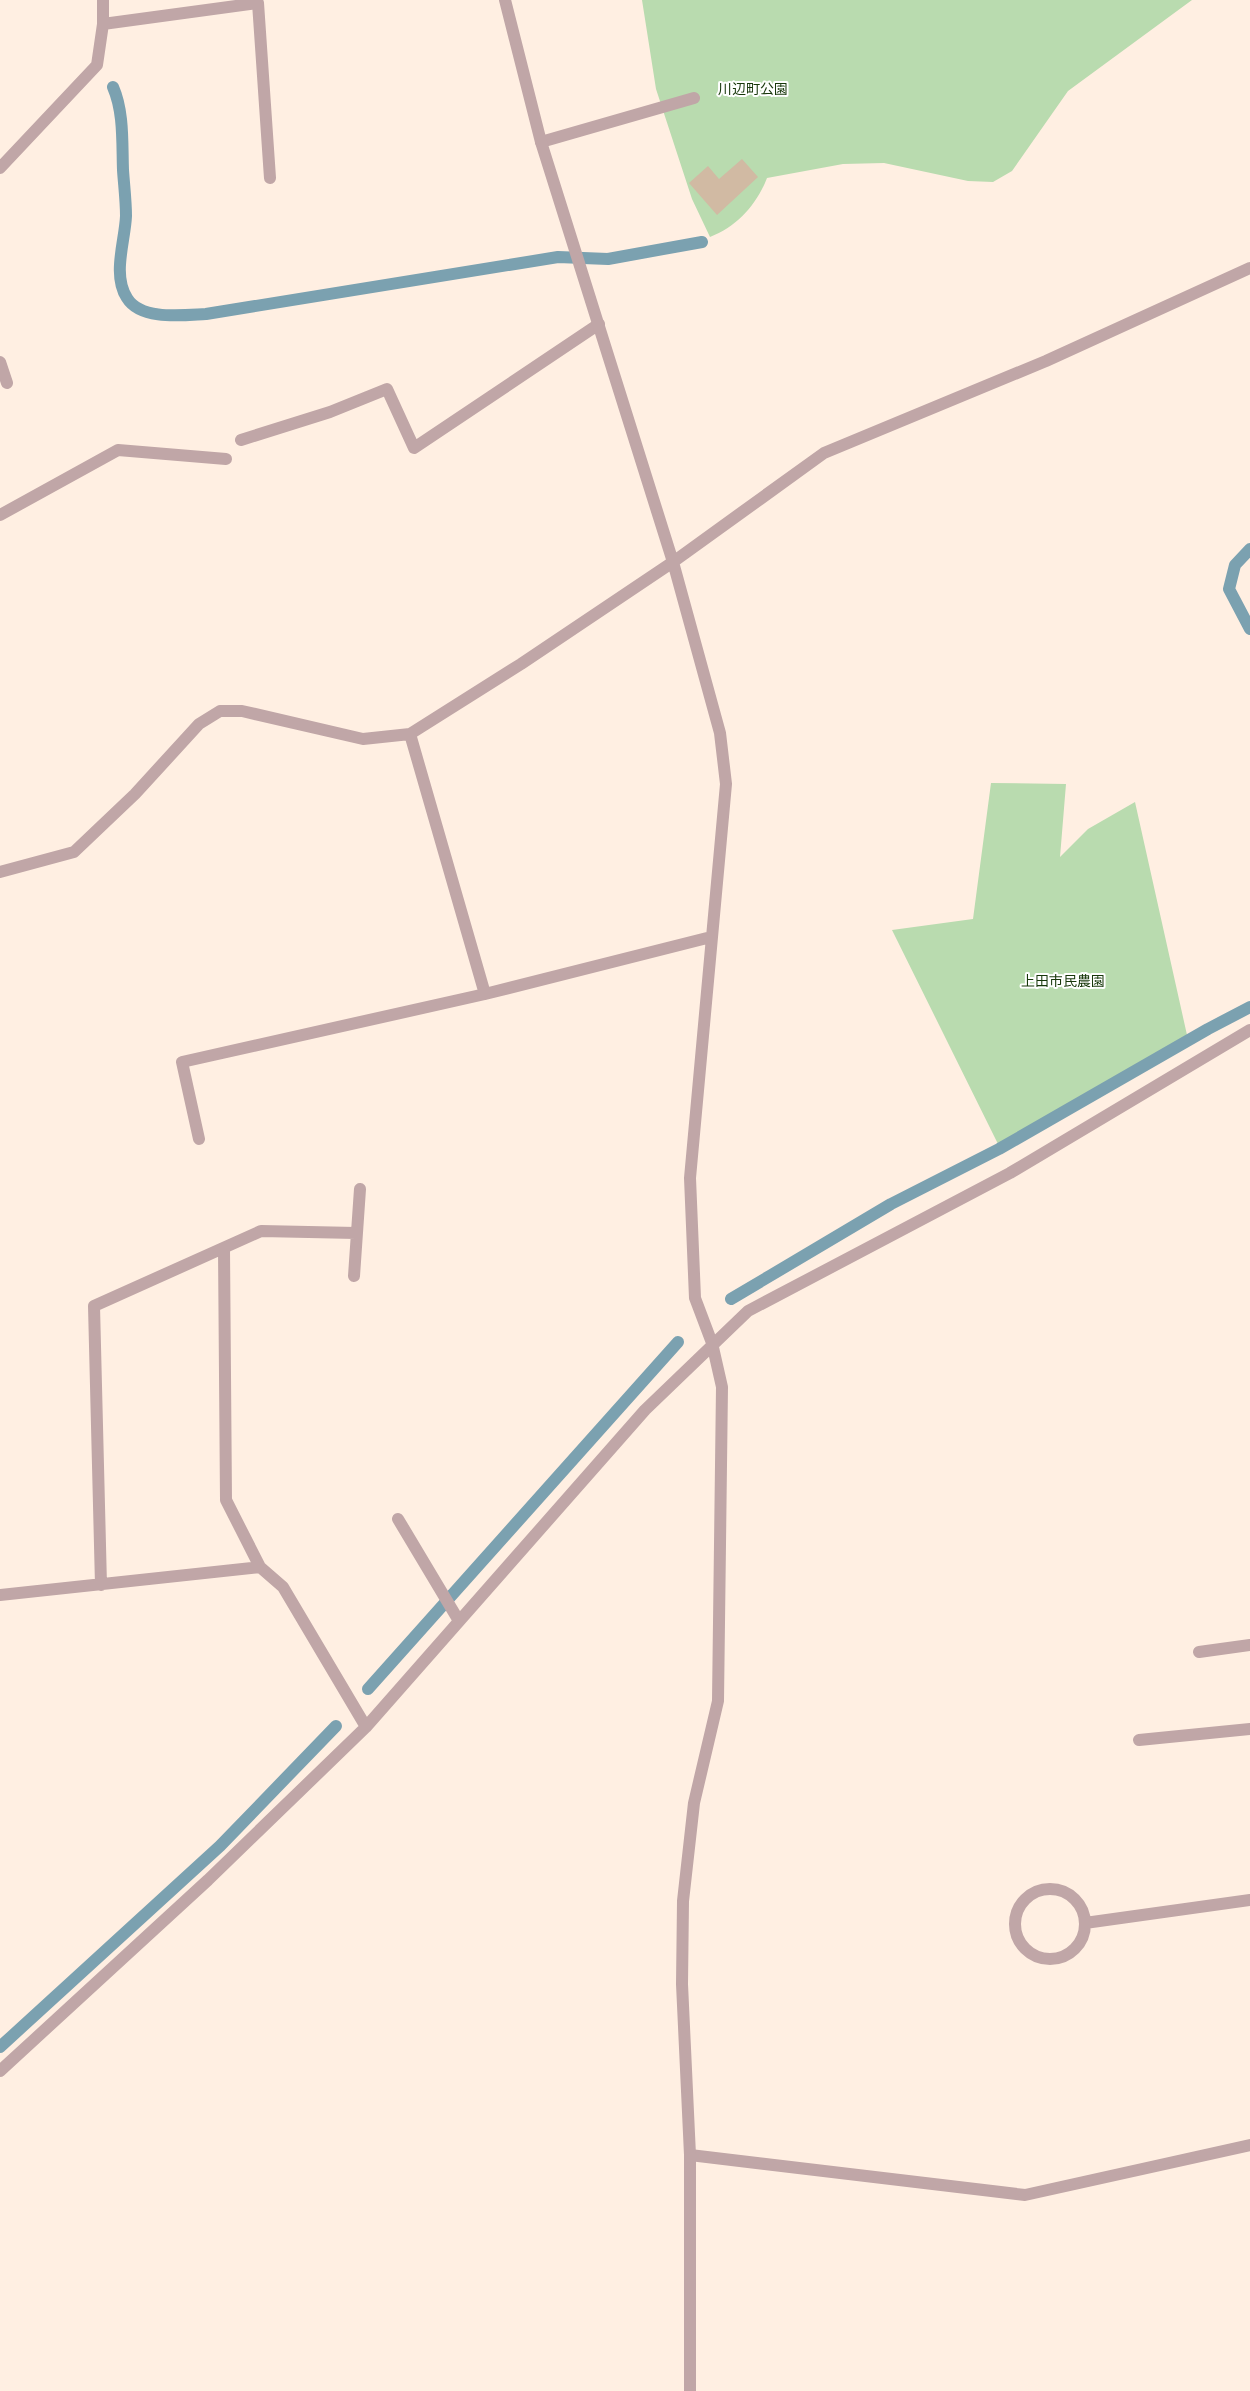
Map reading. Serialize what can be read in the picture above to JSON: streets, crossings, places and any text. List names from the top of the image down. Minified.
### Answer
{"parks":["川辺町公園","上田市民農園"]}
